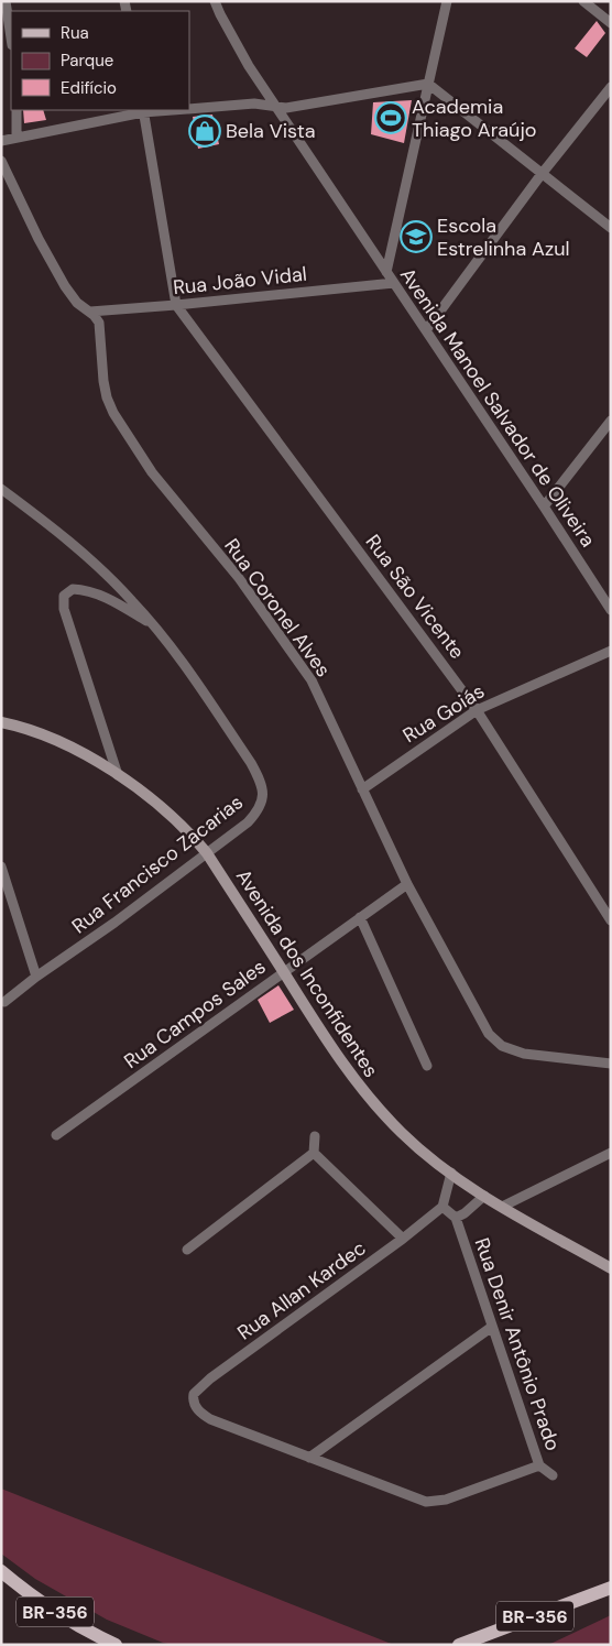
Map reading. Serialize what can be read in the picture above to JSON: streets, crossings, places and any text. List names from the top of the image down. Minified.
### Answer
{"streets":{"main road":["Avenida dos Inconfidentes","BR-356"],"street":["Rua João Vidal","Avenida Manoel Salvador de Oliveira","Rua São Vicente","Rua Coronel Alves","Rua Goiás","Rua Francisco Zacarias","Rua Campos Sales","Rua Allan Kardec","Rua Denir Antônio Prado"]},"crossings":[["Rua João Vidal","Avenida Manoel Salvador de Oliveira"],["Rua João Vidal","Rua São Vicente"],["Rua João Vidal","Rua Coronel Alves"],["Rua São Vicente","Rua Goiás"],["Rua Coronel Alves","Rua Goiás"],["Rua Coronel Alves","Rua Campos Sales"],["Rua Francisco Zacarias","Avenida dos Inconfidentes"],["Avenida dos Inconfidentes","Rua Campos Sales"]],"places":{"sports":["Academia Thiago Araújo"],"shop":["Bela Vista"],"school or university":["Escola Estrelinha Azul"]},"legend":["Rua","Parque","Edifício"]}
